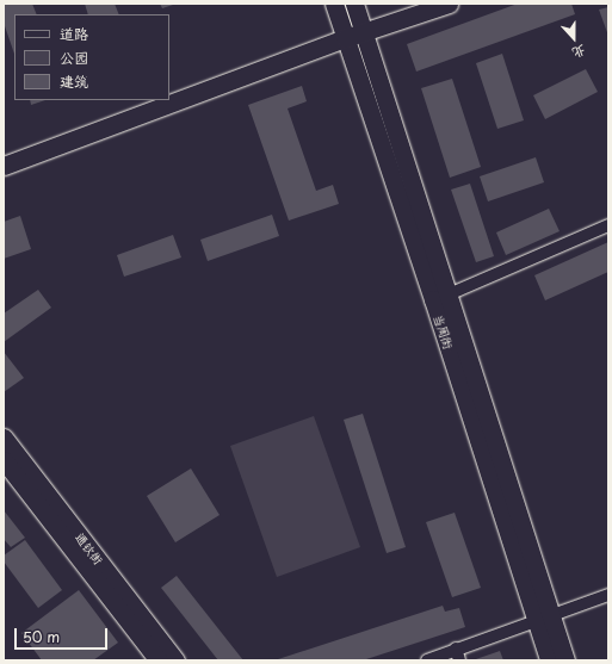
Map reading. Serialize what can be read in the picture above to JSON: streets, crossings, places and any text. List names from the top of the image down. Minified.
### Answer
{"streets":{"main road":["当周街","通钦街"]},"legend":["道路","公园","建筑"],"scale_bar":"50 m","north":"bottom"}
